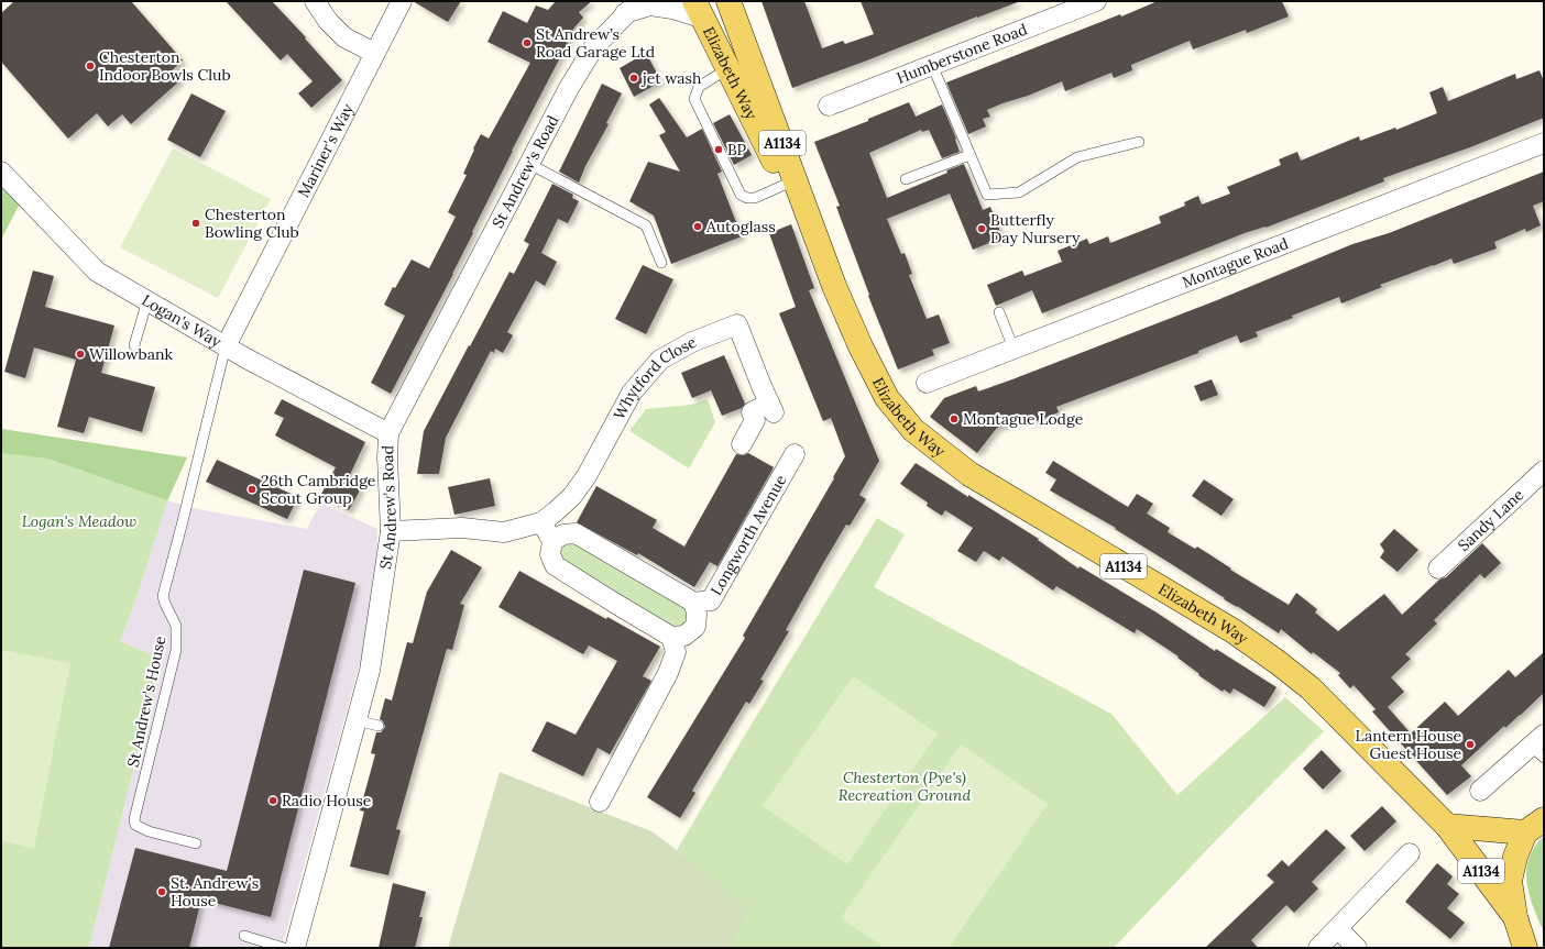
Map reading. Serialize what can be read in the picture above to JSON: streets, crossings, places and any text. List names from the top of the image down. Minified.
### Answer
{"streets":{"main road":["Elizabeth Way","A1134"],"street":["Humberstone Road","Mariner's Way","St Andrew's Road","Montague Road","Logan's Way","Whytford Close","Sandy Lane","Longworth Avenue"],"lane":["St Andrew's House"]},"crossings":[["Elizabeth Way","St Andrew's Road"],["Mariner's Way","Logan's Way"],["Mariner's Way","St Andrew's House"],["St Andrew's Road","Logan's Way"],["Logan's Way","St Andrew's House"]],"parks":["Logan's Meadow","Chesterton (Pye's) Recreation Ground"],"places":["St Andrew’s Road Garage Ltd","Chesterton Indoor Bowls Club","jet wash","BP","Chesterton Bowling Club","Autoglass","Butterfly Day Nursery","Willowbank","Montague Lodge","26th Cambridge Scout Group","Lantern House Guest House","Radio House","St. Andrew's House"]}
